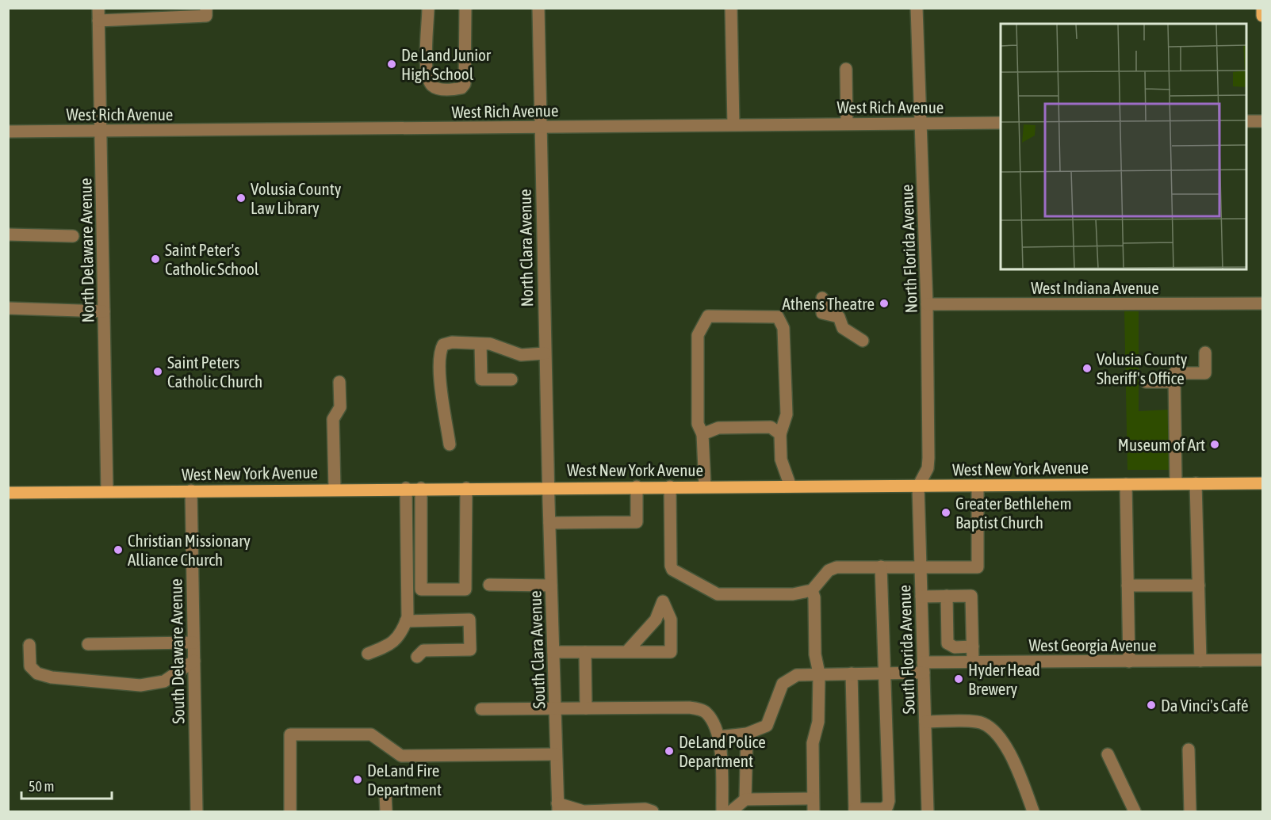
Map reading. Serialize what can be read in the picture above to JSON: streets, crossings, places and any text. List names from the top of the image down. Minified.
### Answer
{"streets":{"main road":["West New York Avenue"],"street":["West Rich Avenue","North Clara Avenue","North Florida Avenue","North Delaware Avenue","West Indiana Avenue","West Georgia Avenue","South Clara Avenue","South Florida Avenue","South Delaware Avenue"]},"crossings":[["West Rich Avenue","North Clara Avenue"],["West Rich Avenue","North Florida Avenue"],["West Rich Avenue","North Delaware Avenue"],["North Clara Avenue","West New York Avenue"],["North Clara Avenue","South Clara Avenue"],["North Florida Avenue","West Indiana Avenue"],["North Florida Avenue","West New York Avenue"],["North Florida Avenue","South Florida Avenue"],["North Delaware Avenue","West New York Avenue"],["West New York Avenue","South Clara Avenue"],["West New York Avenue","South Florida Avenue"],["West New York Avenue","South Delaware Avenue"],["West Georgia Avenue","South Florida Avenue"]],"places":["De Land Junior High School","Volusia County Law Library","Saint Peter's Catholic School","Athens Theatre","Volusia County Sheriff's Office","Saint Peters Catholic Church","Museum of Art","Greater Bethlehem Baptist Church","Christian Missionary Alliance Church","Hyder Head Brewery","Da Vinci's Café","DeLand Police Department","DeLand Fire Department"],"scale_bar":"50 m"}
